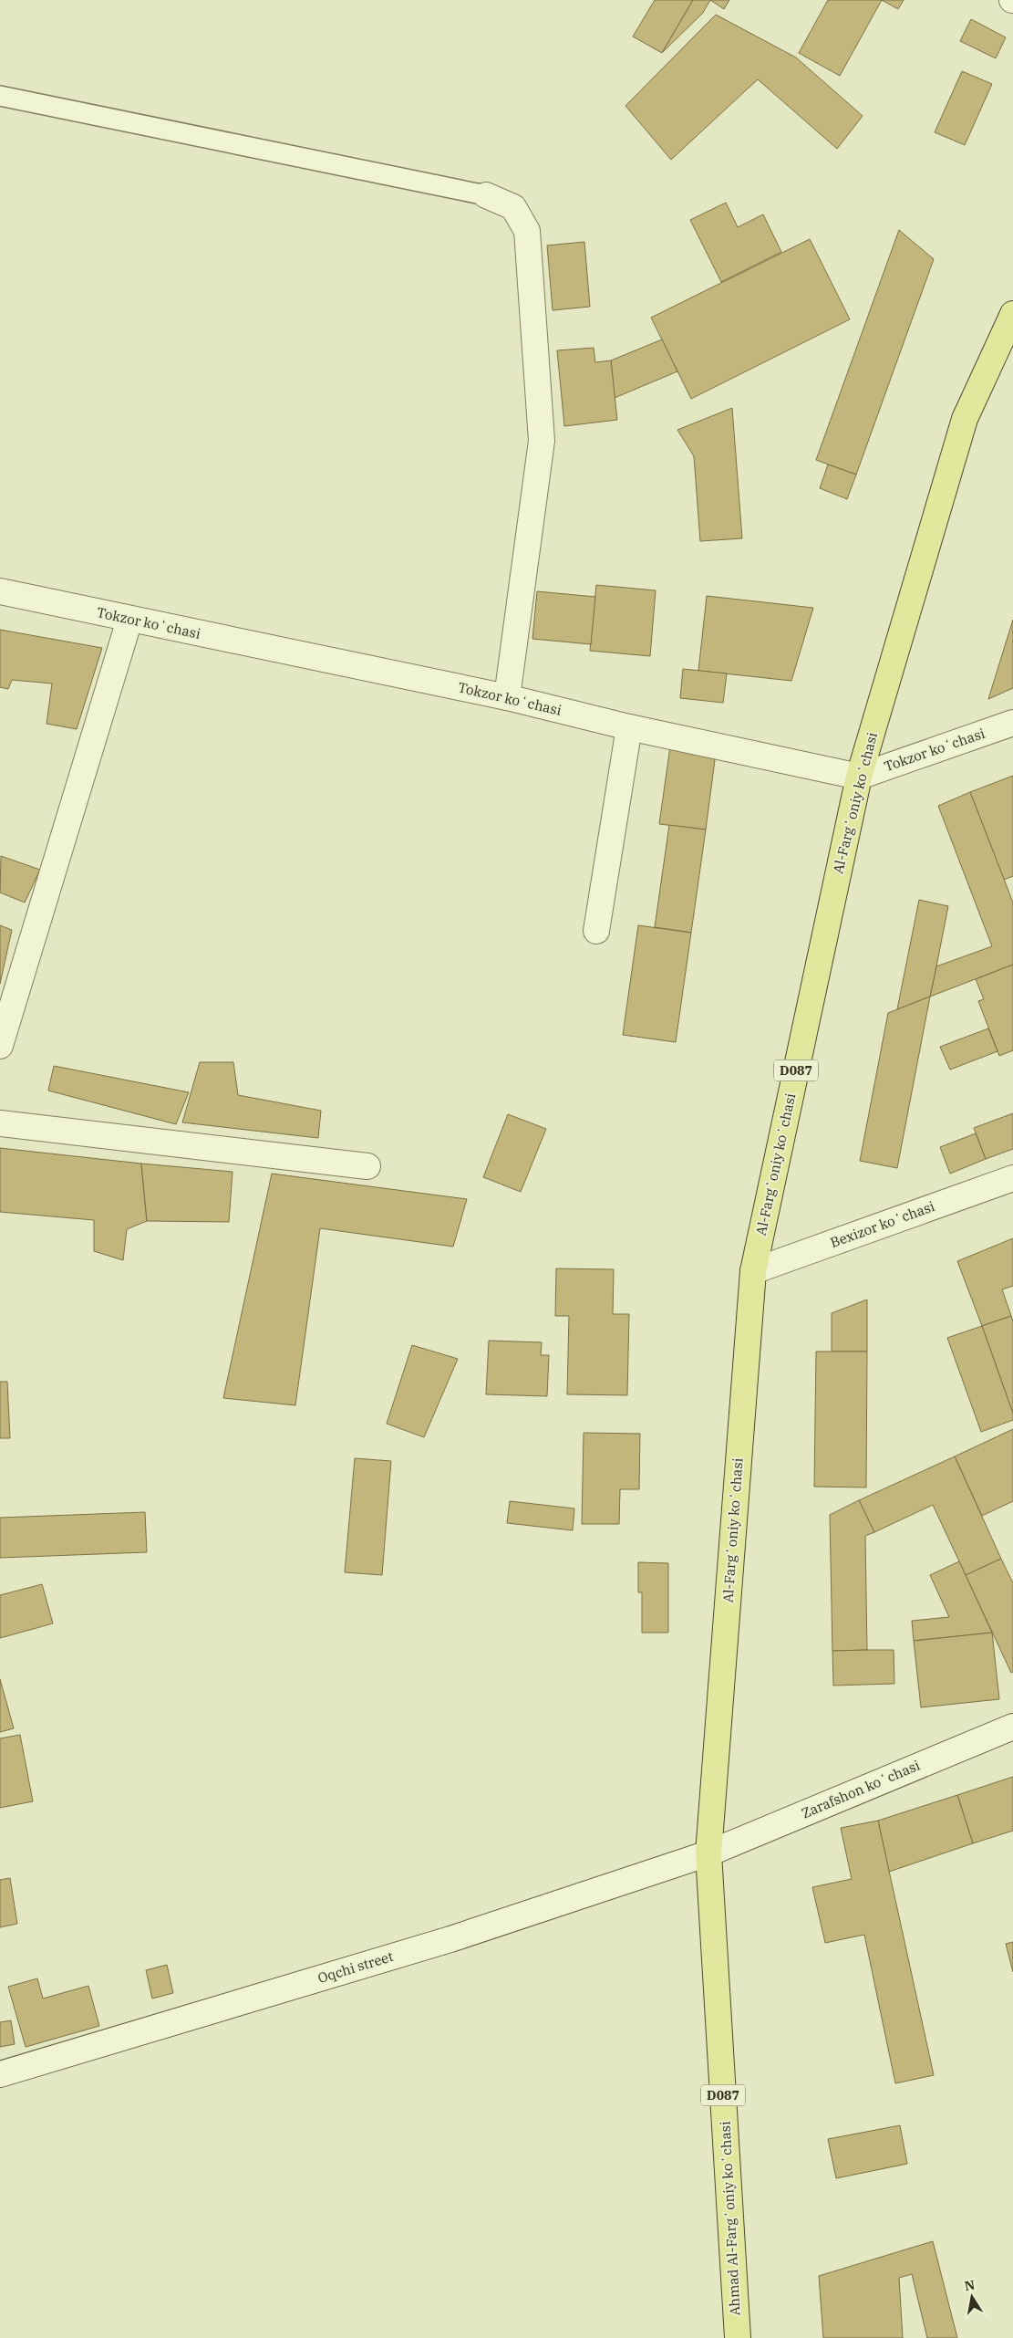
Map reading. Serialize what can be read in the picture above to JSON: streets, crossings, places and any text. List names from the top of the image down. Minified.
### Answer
{"streets":{"main road":["Al-Fargʻoniy koʻchasi","D087","Ahmad Al-Fargʻoniy koʻchasi"],"street":["Tokzor koʻchasi","Bexizor koʻchasi","Zarafshon koʻchasi","Oqchi street"]},"crossings":[["Tokzor koʻchasi","Al-Fargʻoniy koʻchasi"],["Al-Fargʻoniy koʻchasi","Bexizor koʻchasi"],["Al-Fargʻoniy koʻchasi","Zarafshon koʻchasi"],["Al-Fargʻoniy koʻchasi","Oqchi street"],["Al-Fargʻoniy koʻchasi","Ahmad Al-Fargʻoniy koʻchasi"],["Zarafshon koʻchasi","Oqchi street"],["Zarafshon koʻchasi","Ahmad Al-Fargʻoniy koʻchasi"],["Oqchi street","Ahmad Al-Fargʻoniy koʻchasi"]],"north":"top"}
